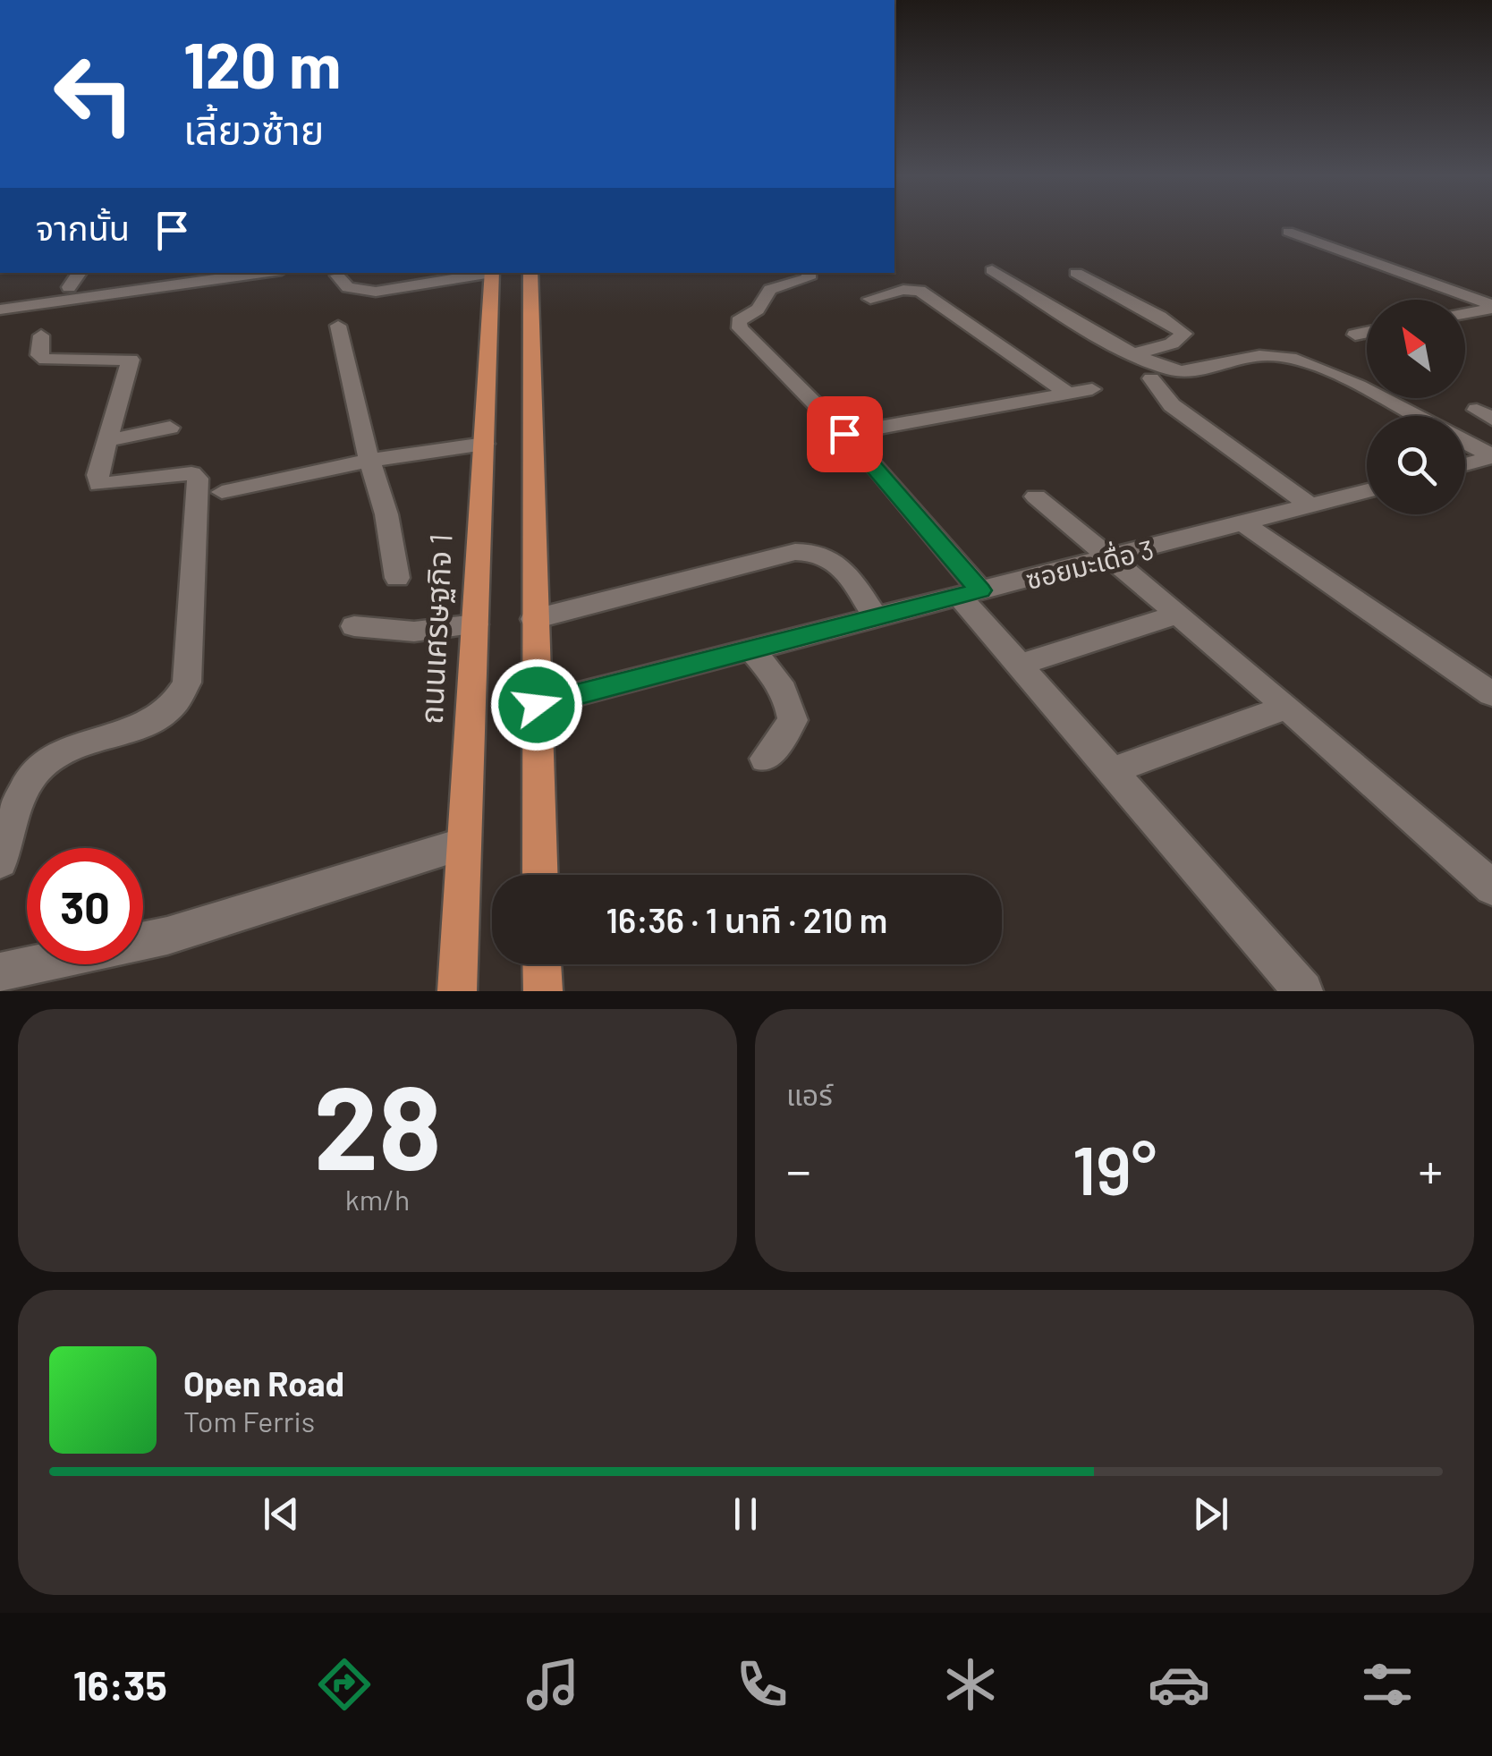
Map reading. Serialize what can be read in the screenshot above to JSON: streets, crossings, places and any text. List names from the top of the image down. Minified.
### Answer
{"streets":{"main road":["ถนนเศรษฐกิจ 1"],"street":["ซอยมะเดื่อ 3"]},"north":"top left","page":{"turn":["120 m","เลี้ยวซ้าย"],"then":"จากนั้น","limit":"30","trip":"16:36 · 1 นาที · 210 m","tile":[["28","km/h"],"แอร์"],"heat":["−","19°","+"],"song":["Open Road","Tom Ferris"],"tabs":"16:35"}}
